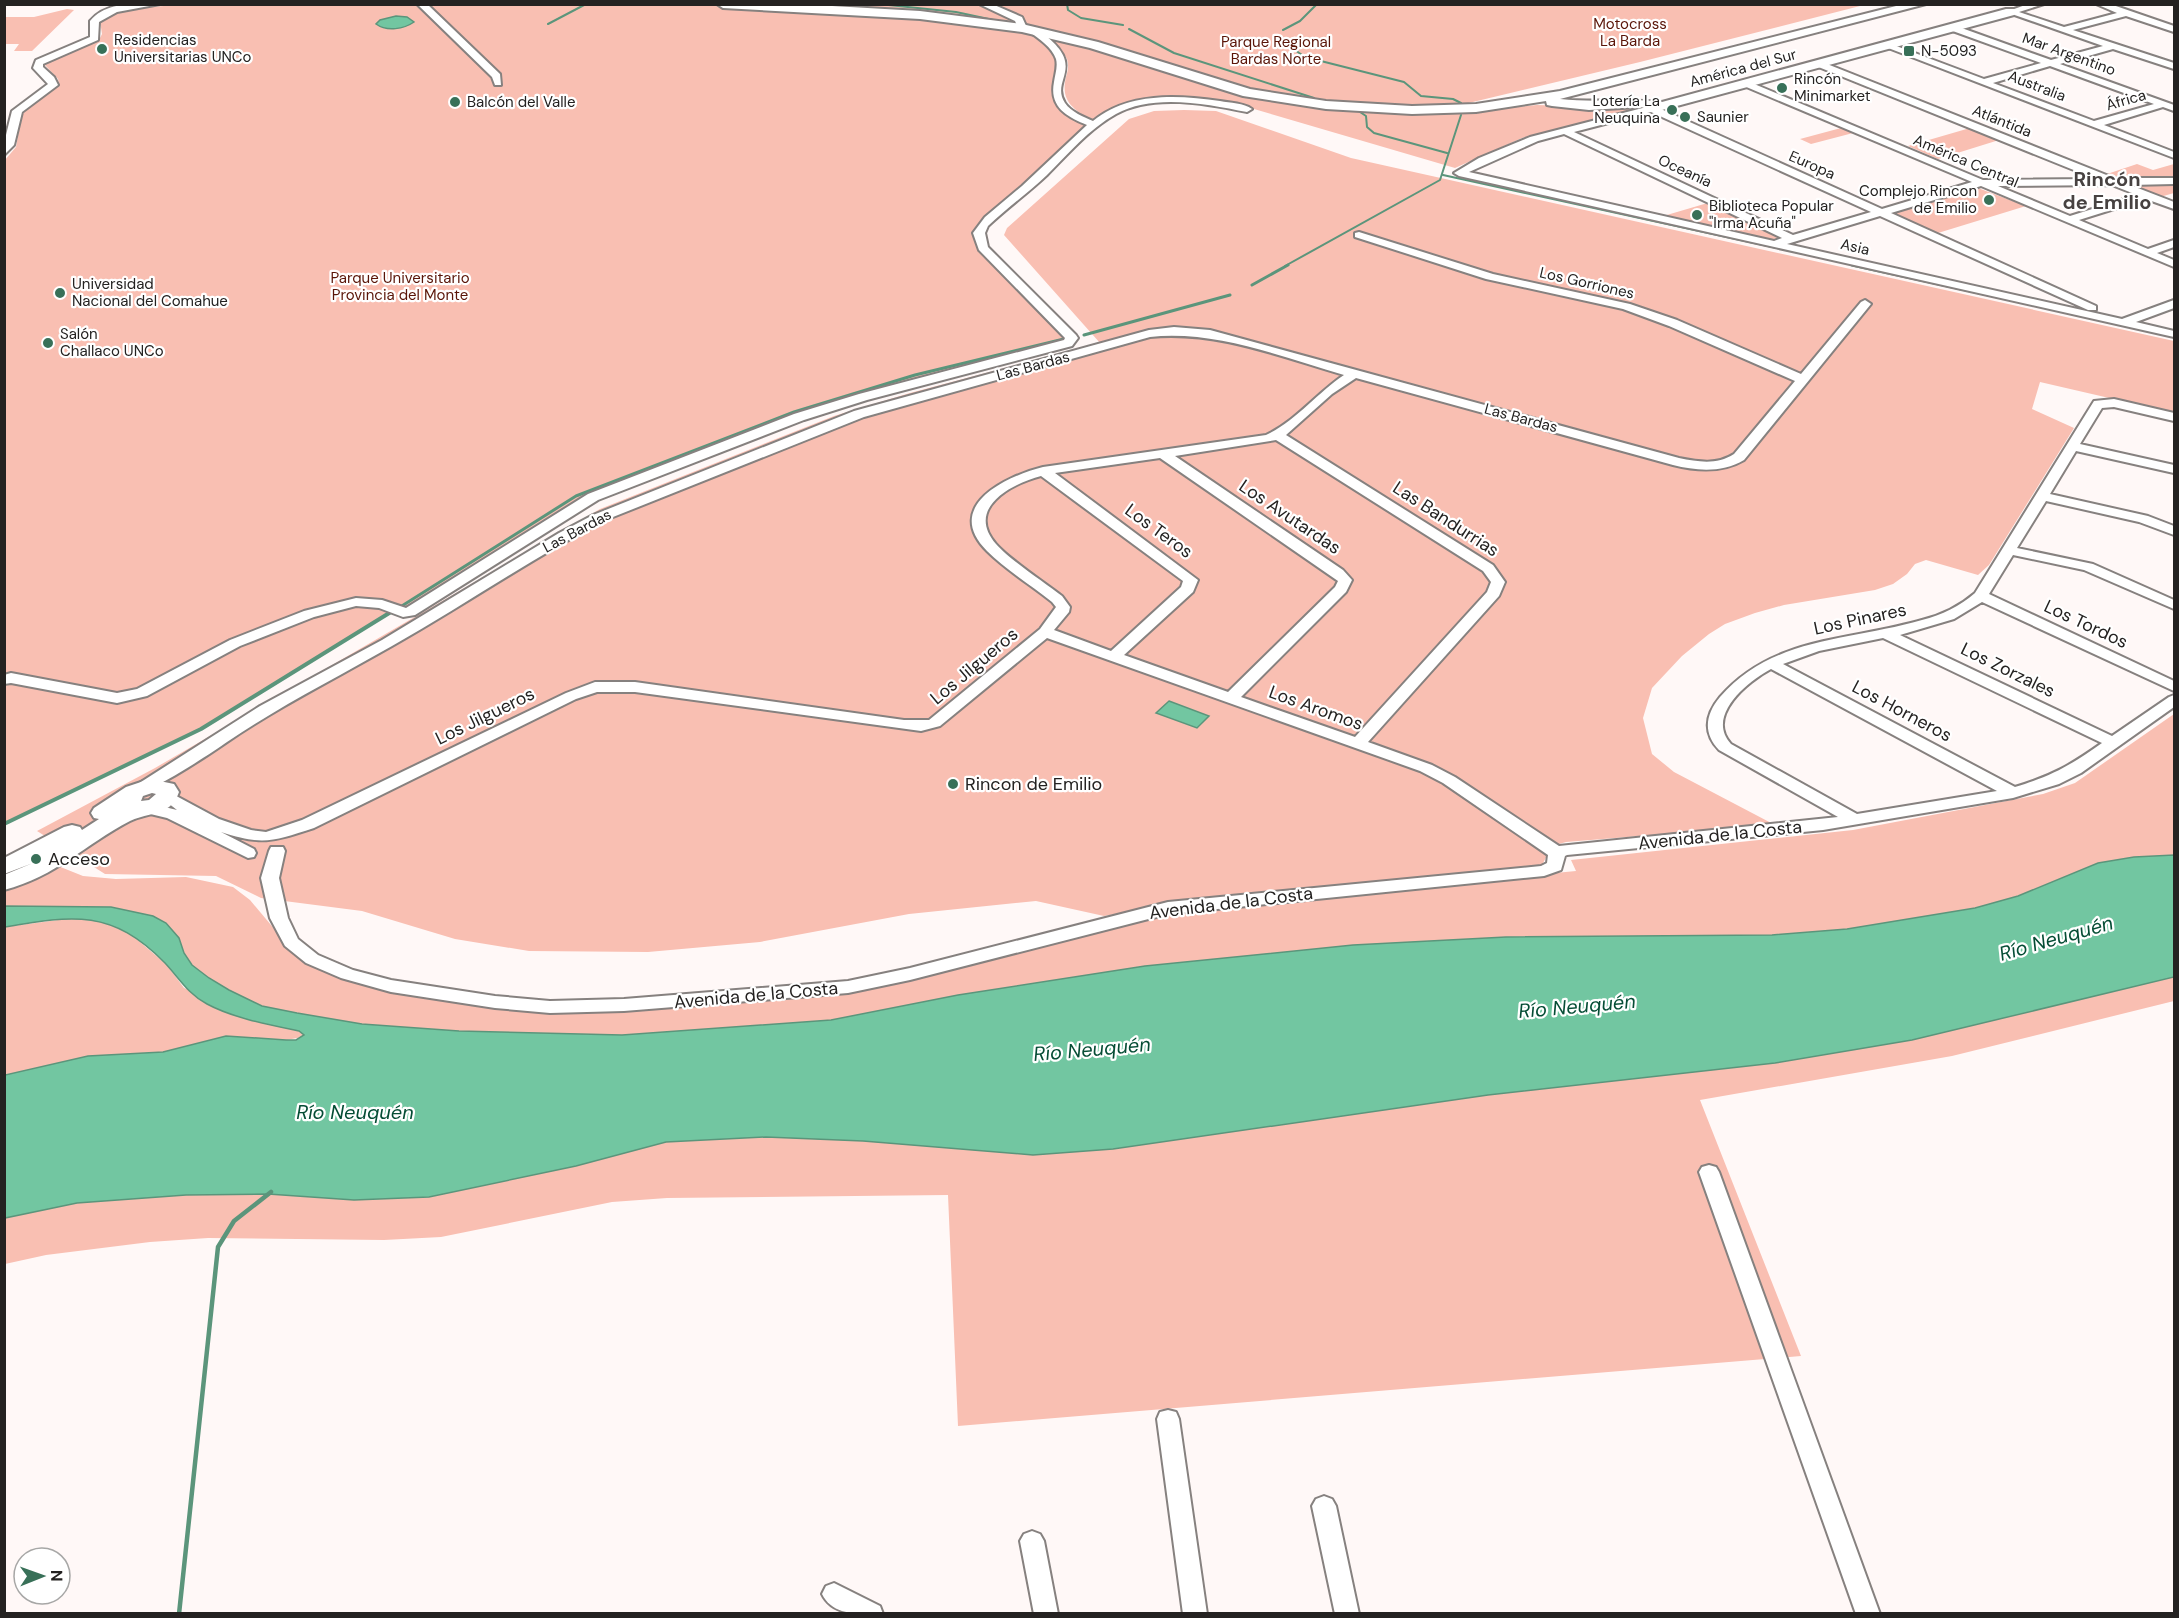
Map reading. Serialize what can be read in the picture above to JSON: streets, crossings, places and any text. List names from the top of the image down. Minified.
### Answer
{"streets":{"street":["Mar Argentino","América del Sur","Australia","África","Atlántida","América Central","Europa","Oceanía","Asia","Los Gorriones","Las Bardas","Los Avutardas","Las Bandurrias","Los Teros","Los Pinares","Los Tordos","Los Jilgueros","Los Zorzales","Los Aromos","Los Horneros","Avenida de la Costa"]},"crossings":[["Mar Argentino","América del Sur"],["Mar Argentino","África"],["América del Sur","Australia"],["América del Sur","Atlántida"],["América del Sur","América Central"],["América del Sur","Europa"],["América del Sur","Oceanía"],["América del Sur","Asia"],["Australia","África"],["Europa","Asia"],["Los Gorriones","Las Bardas"],["Las Bardas","Los Jilgueros"],["Los Avutardas","Los Jilgueros"],["Los Avutardas","Los Aromos"],["Las Bandurrias","Los Jilgueros"],["Las Bandurrias","Los Aromos"],["Los Teros","Los Jilgueros"],["Los Teros","Los Aromos"],["Los Pinares","Los Tordos"],["Los Pinares","Los Zorzales"],["Los Pinares","Los Horneros"],["Los Pinares","Avenida de la Costa"],["Los Jilgueros","Los Aromos"],["Los Jilgueros","Avenida de la Costa"],["Los Zorzales","Avenida de la Costa"],["Los Aromos","Avenida de la Costa"],["Los Horneros","Avenida de la Costa"]],"districts":["Rincón de Emilio"],"water":["Río Neuquén"],"parks":["Motocross La Barda","Parque Regional Bardas Norte","Parque Universitario Provincia del Monte"],"places":{"other":["Residencias Universitarias UNCo","Rincón Minimarket","Balcón del Valle","Lotería La Neuquina","Saunier","Complejo Rincon de Emilio","Biblioteca Popular \"Irma Acuña\"","Universidad Nacional del Comahue","Salón Challaco UNCo","Rincon de Emilio","Acceso"],"transit":["N-5093"]},"north":"right"}
